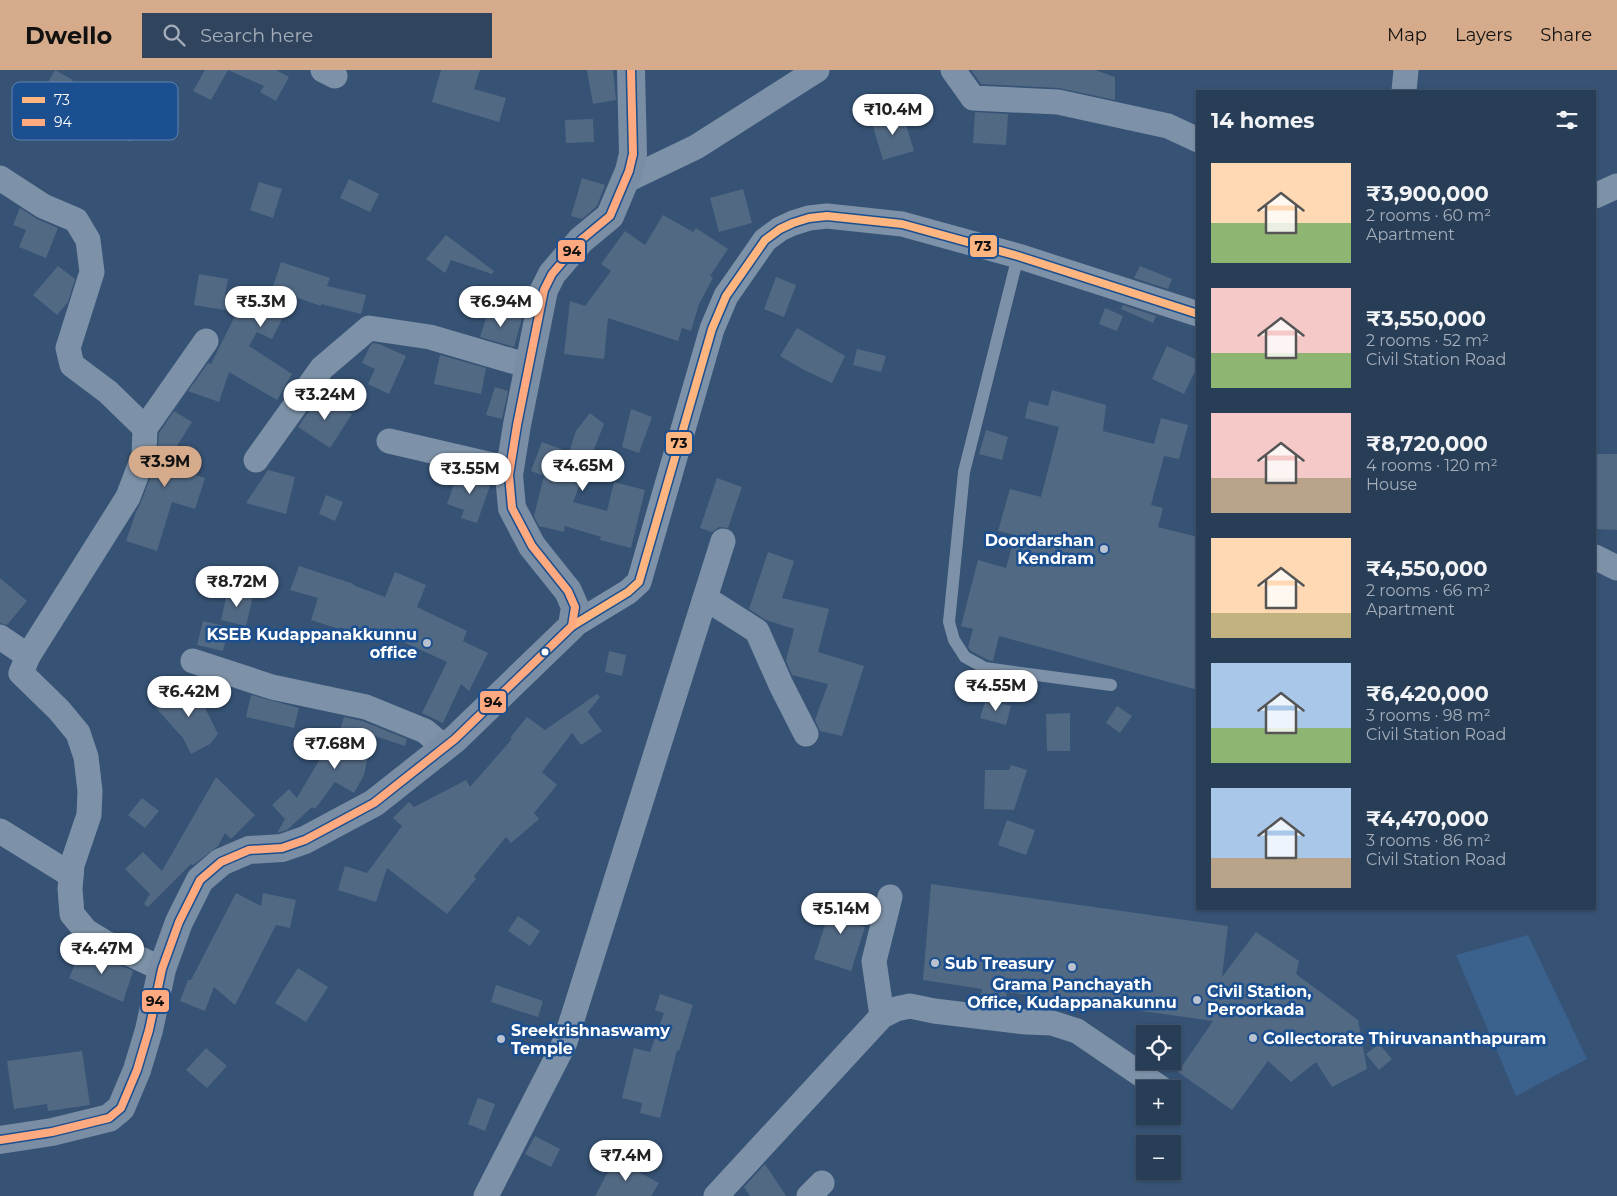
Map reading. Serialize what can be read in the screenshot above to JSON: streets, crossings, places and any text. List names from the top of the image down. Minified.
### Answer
{"places":["Doordarshan Kendram","KSEB Kudappanakkunnu office","Sub Treasury","Grama Panchayath Office, Kudappanakunnu","Civil Station, Peroorkada","Collectorate Thiruvananthapuram","Sreekrishnaswamy Temple"],"lines":["transit line 94","transit line 73"],"legend":["73","94"],"page":{"header":"Dwello","search":"Search here","nav":["Map","Layers","Share"],"heading":"14 homes","price":["₹10.4M","₹5.3M","₹6.94M","₹3.24M","₹3.9M","₹4.65M","₹3.55M","₹8.72M","₹4.55M","₹6.42M","₹7.68M","₹5.14M","₹4.47M","₹7.4M"],"list":[{"name":"₹3,900,000","note":"2 rooms · 60 m² · Apartment"},{"name":"₹3,550,000","note":"2 rooms · 52 m² · Civil Station Road"},{"name":"₹8,720,000","note":"4 rooms · 120 m² · House"},{"name":"₹4,550,000","note":"2 rooms · 66 m² · Apartment"},{"name":"₹6,420,000","note":"3 rooms · 98 m² · Civil Station Road"},{"name":"₹4,470,000","note":"3 rooms · 86 m² · Civil Station Road"}],"map_buttons":["+","−"]}}
